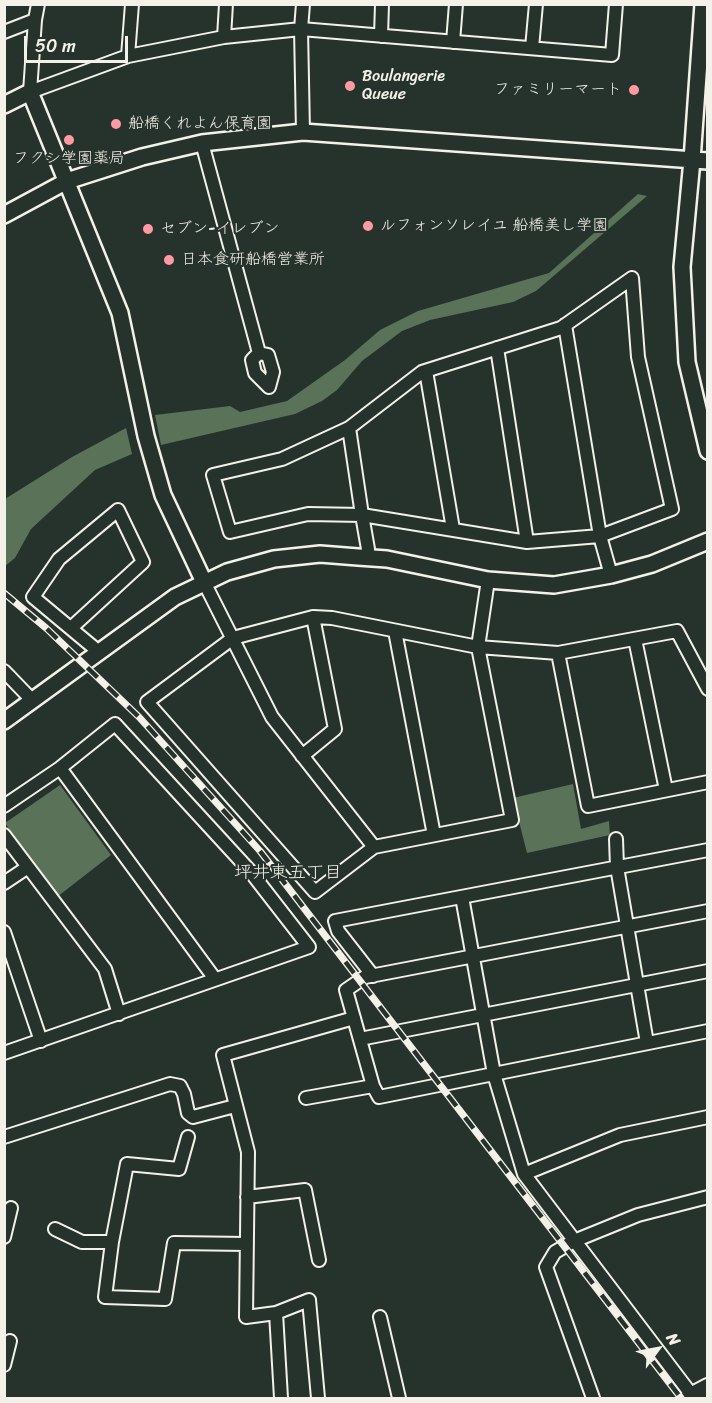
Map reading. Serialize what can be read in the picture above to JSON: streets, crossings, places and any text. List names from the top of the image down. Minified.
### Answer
{"districts":["坪井東五丁目"],"places":["Boulangerie Queue","ファミリーマート","船橋くれよん保育園","フクシ学園薬局","ルフォンソレイユ 船橋美し学園","セブン-イレブン","日本食研船橋営業所"],"scale_bar":"50 m","north":"top right"}
